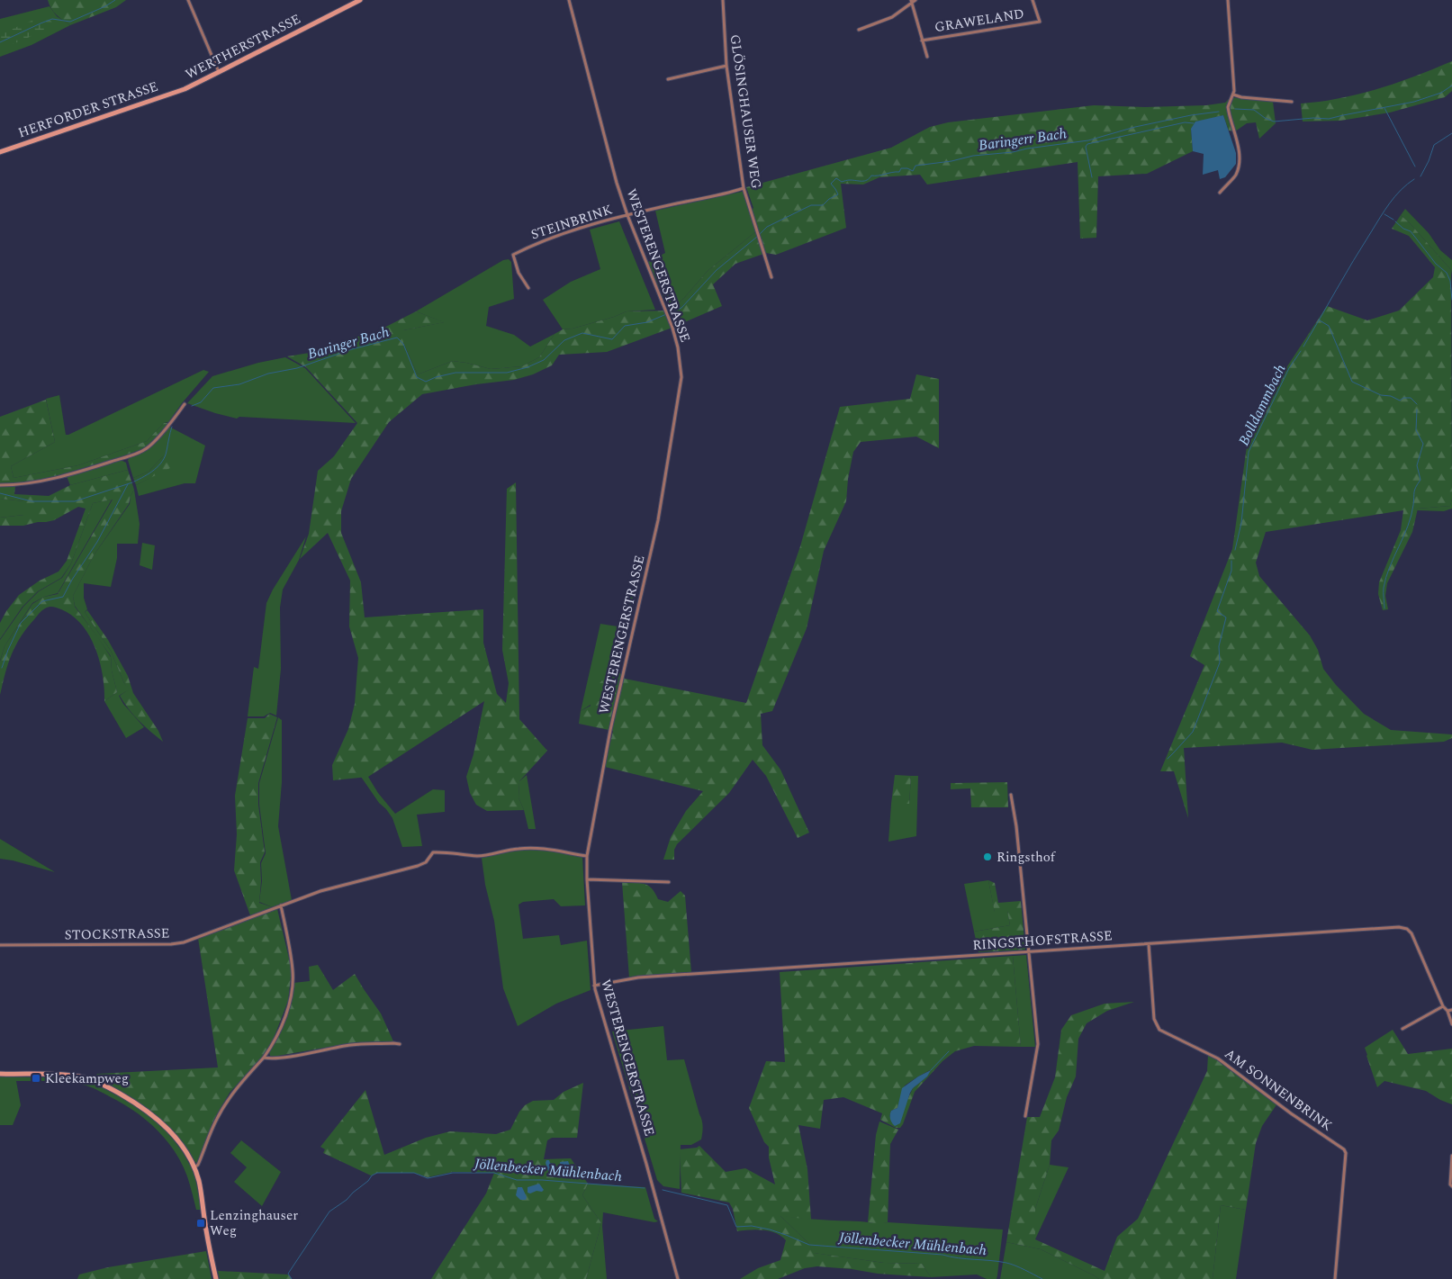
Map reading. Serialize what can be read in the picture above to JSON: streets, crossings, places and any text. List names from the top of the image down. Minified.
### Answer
{"streets":{"main road":["WERTHERSTRASSE","HERFORDER STRASSE"],"street":["GRAWELAND","GLÖSINGHAUSER WEG","STEINBRINK","WESTERENGERSTRASSE","STOCKSTRASSE","RINGSTHOFSTRASSE","AM SONNENBRINK"]},"crossings":[["WERTHERSTRASSE","HERFORDER STRASSE"],["GLÖSINGHAUSER WEG","STEINBRINK"],["STEINBRINK","WESTERENGERSTRASSE"],["WESTERENGERSTRASSE","STOCKSTRASSE"],["WESTERENGERSTRASSE","RINGSTHOFSTRASSE"],["RINGSTHOFSTRASSE","AM SONNENBRINK"]],"water":["Baringerr Bach","Baringer Bach","Bolldammbach","Jöllenbecker Mühlenbach"],"places":{"other":["Ringsthof"],"transit":["Kleekampweg","Lenzinghauser Weg"]}}
